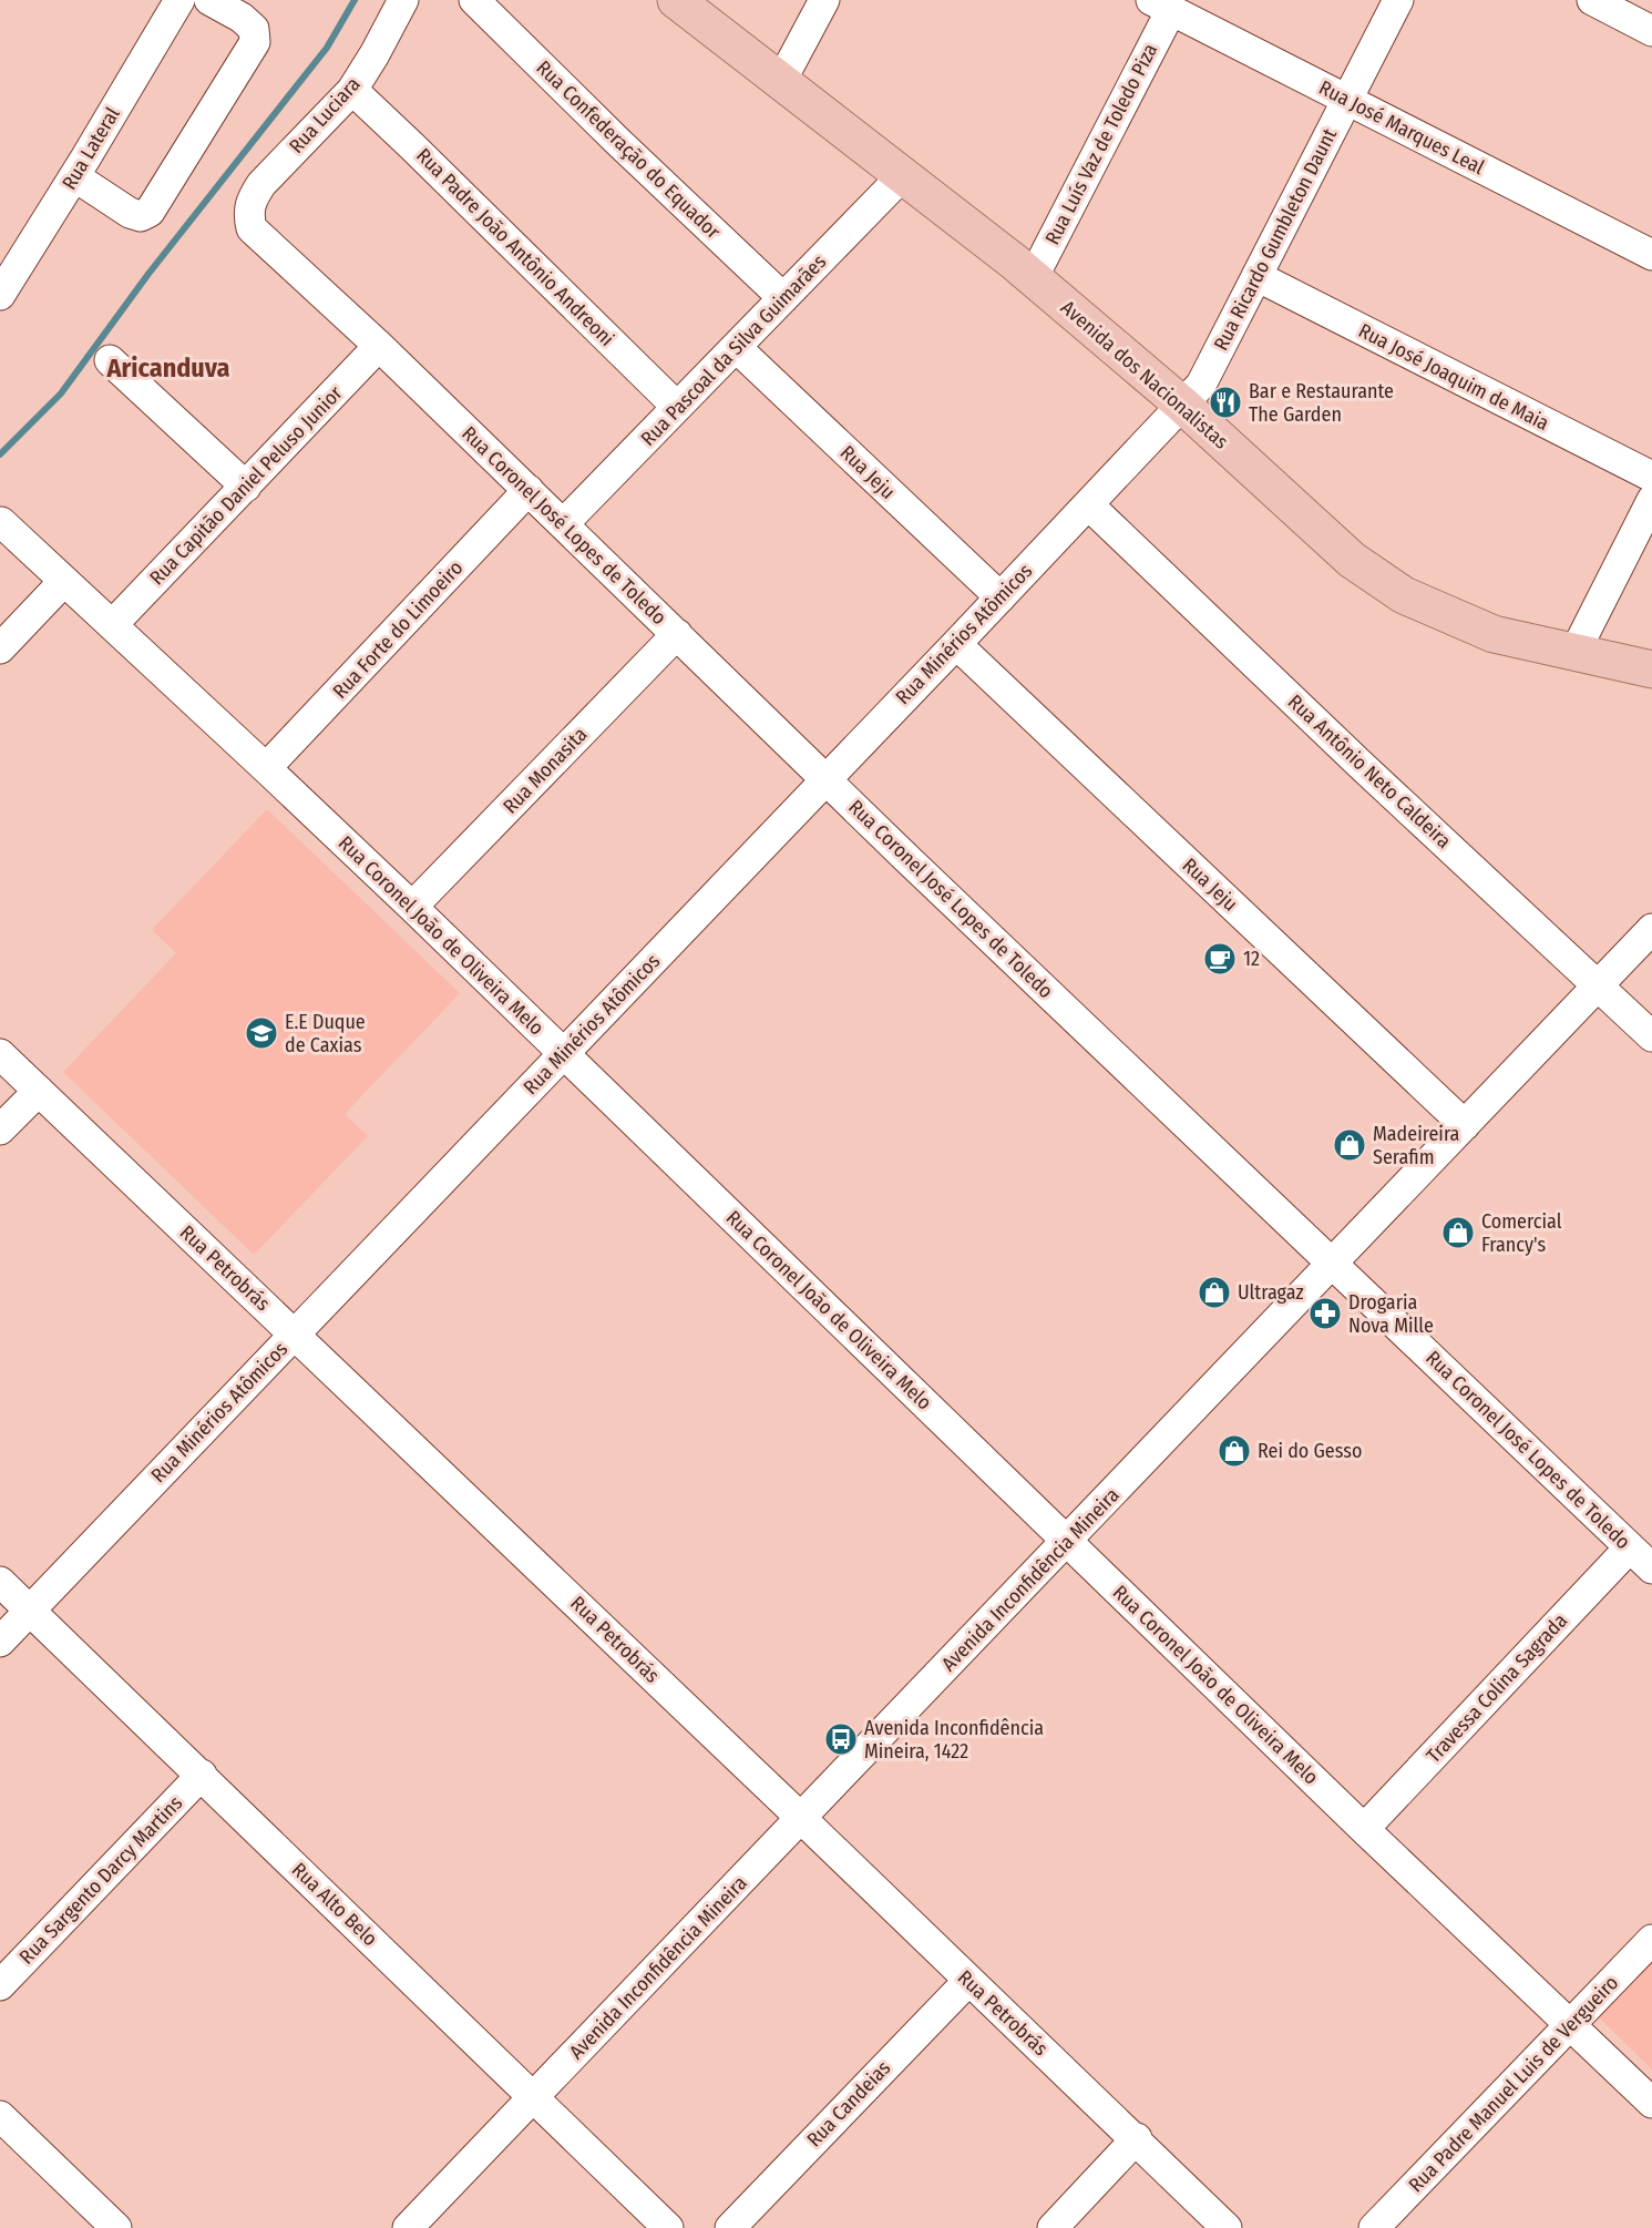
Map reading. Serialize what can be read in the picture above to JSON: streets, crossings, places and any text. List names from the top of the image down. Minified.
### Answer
{"streets":{"main road":["Avenida dos Nacionalistas"],"street":["Rua Luciara","Rua José Marques Leal","Rua Luís Vaz de Toledo Piza","Rua Lateral","Rua Confederação do Equador","Rua Ricardo Gumbleton Daunt","Rua Padre João Antônio Andreoni","Rua Pascoal da Silva Guimarães","Rua José Joaquim de Maia","Rua Jeju","Rua Capitão Daniel Peluso Junior","Rua Coronel José Lopes de Toledo","Rua Forte do Limoeiro","Rua Minérios Atômicos","Rua Monasita","Rua Antônio Neto Caldeira","Rua Coronel João de Oliveira Melo","Rua Petrobrás","Avenida Inconfidência Mineira","Travessa Colina Sagrada","Rua Sargento Darcy Martins","Rua Alto Belo","Rua Padre Manuel Luis de Vergueiro","Rua Candeias"]},"crossings":[["Rua Luciara","Rua Padre João Antônio Andreoni"],["Rua Luciara","Rua Coronel José Lopes de Toledo"],["Rua José Marques Leal","Rua Luís Vaz de Toledo Piza"],["Rua José Marques Leal","Rua Ricardo Gumbleton Daunt"],["Rua Luís Vaz de Toledo Piza","Avenida dos Nacionalistas"],["Rua Confederação do Equador","Rua Pascoal da Silva Guimarães"],["Rua Ricardo Gumbleton Daunt","Avenida dos Nacionalistas"],["Rua Ricardo Gumbleton Daunt","Rua José Joaquim de Maia"],["Rua Ricardo Gumbleton Daunt","Rua Minérios Atômicos"],["Rua Padre João Antônio Andreoni","Rua Pascoal da Silva Guimarães"],["Rua Pascoal da Silva Guimarães","Avenida dos Nacionalistas"],["Rua Pascoal da Silva Guimarães","Rua Jeju"],["Rua Pascoal da Silva Guimarães","Rua Coronel José Lopes de Toledo"],["Avenida dos Nacionalistas","Rua Minérios Atômicos"],["Rua Jeju","Rua Minérios Atômicos"],["Rua Jeju","Avenida Inconfidência Mineira"],["Rua Capitão Daniel Peluso Junior","Rua Coronel José Lopes de Toledo"],["Rua Capitão Daniel Peluso Junior","Rua Coronel João de Oliveira Melo"],["Rua Coronel José Lopes de Toledo","Rua Forte do Limoeiro"],["Rua Coronel José Lopes de Toledo","Rua Minérios Atômicos"],["Rua Coronel José Lopes de Toledo","Rua Monasita"],["Rua Coronel José Lopes de Toledo","Avenida Inconfidência Mineira"],["Rua Coronel José Lopes de Toledo","Travessa Colina Sagrada"],["Rua Forte do Limoeiro","Rua Coronel João de Oliveira Melo"],["Rua Minérios Atômicos","Rua Antônio Neto Caldeira"],["Rua Minérios Atômicos","Rua Coronel João de Oliveira Melo"],["Rua Minérios Atômicos","Rua Petrobrás"],["Rua Minérios Atômicos","Rua Alto Belo"],["Rua Monasita","Rua Coronel João de Oliveira Melo"],["Rua Antônio Neto Caldeira","Avenida Inconfidência Mineira"],["Rua Coronel João de Oliveira Melo","Avenida Inconfidência Mineira"],["Rua Coronel João de Oliveira Melo","Travessa Colina Sagrada"],["Rua Coronel João de Oliveira Melo","Rua Padre Manuel Luis de Vergueiro"],["Rua Petrobrás","Avenida Inconfidência Mineira"],["Rua Petrobrás","Rua Candeias"],["Avenida Inconfidência Mineira","Rua Alto Belo"],["Rua Sargento Darcy Martins","Rua Alto Belo"]],"districts":["Aricanduva"],"places":{"restaurant":["Bar e Restaurante The Garden"],"cafe":["12"],"school or university":["E.E Duque de Caxias"],"shop":["Madeireira Serafim","Comercial Francy's","Ultragaz","Rei do Gesso"],"pharmacy":["Drogaria Nova Mille"],"bus stop":["Avenida Inconfidência Mineira, 1422"]}}
